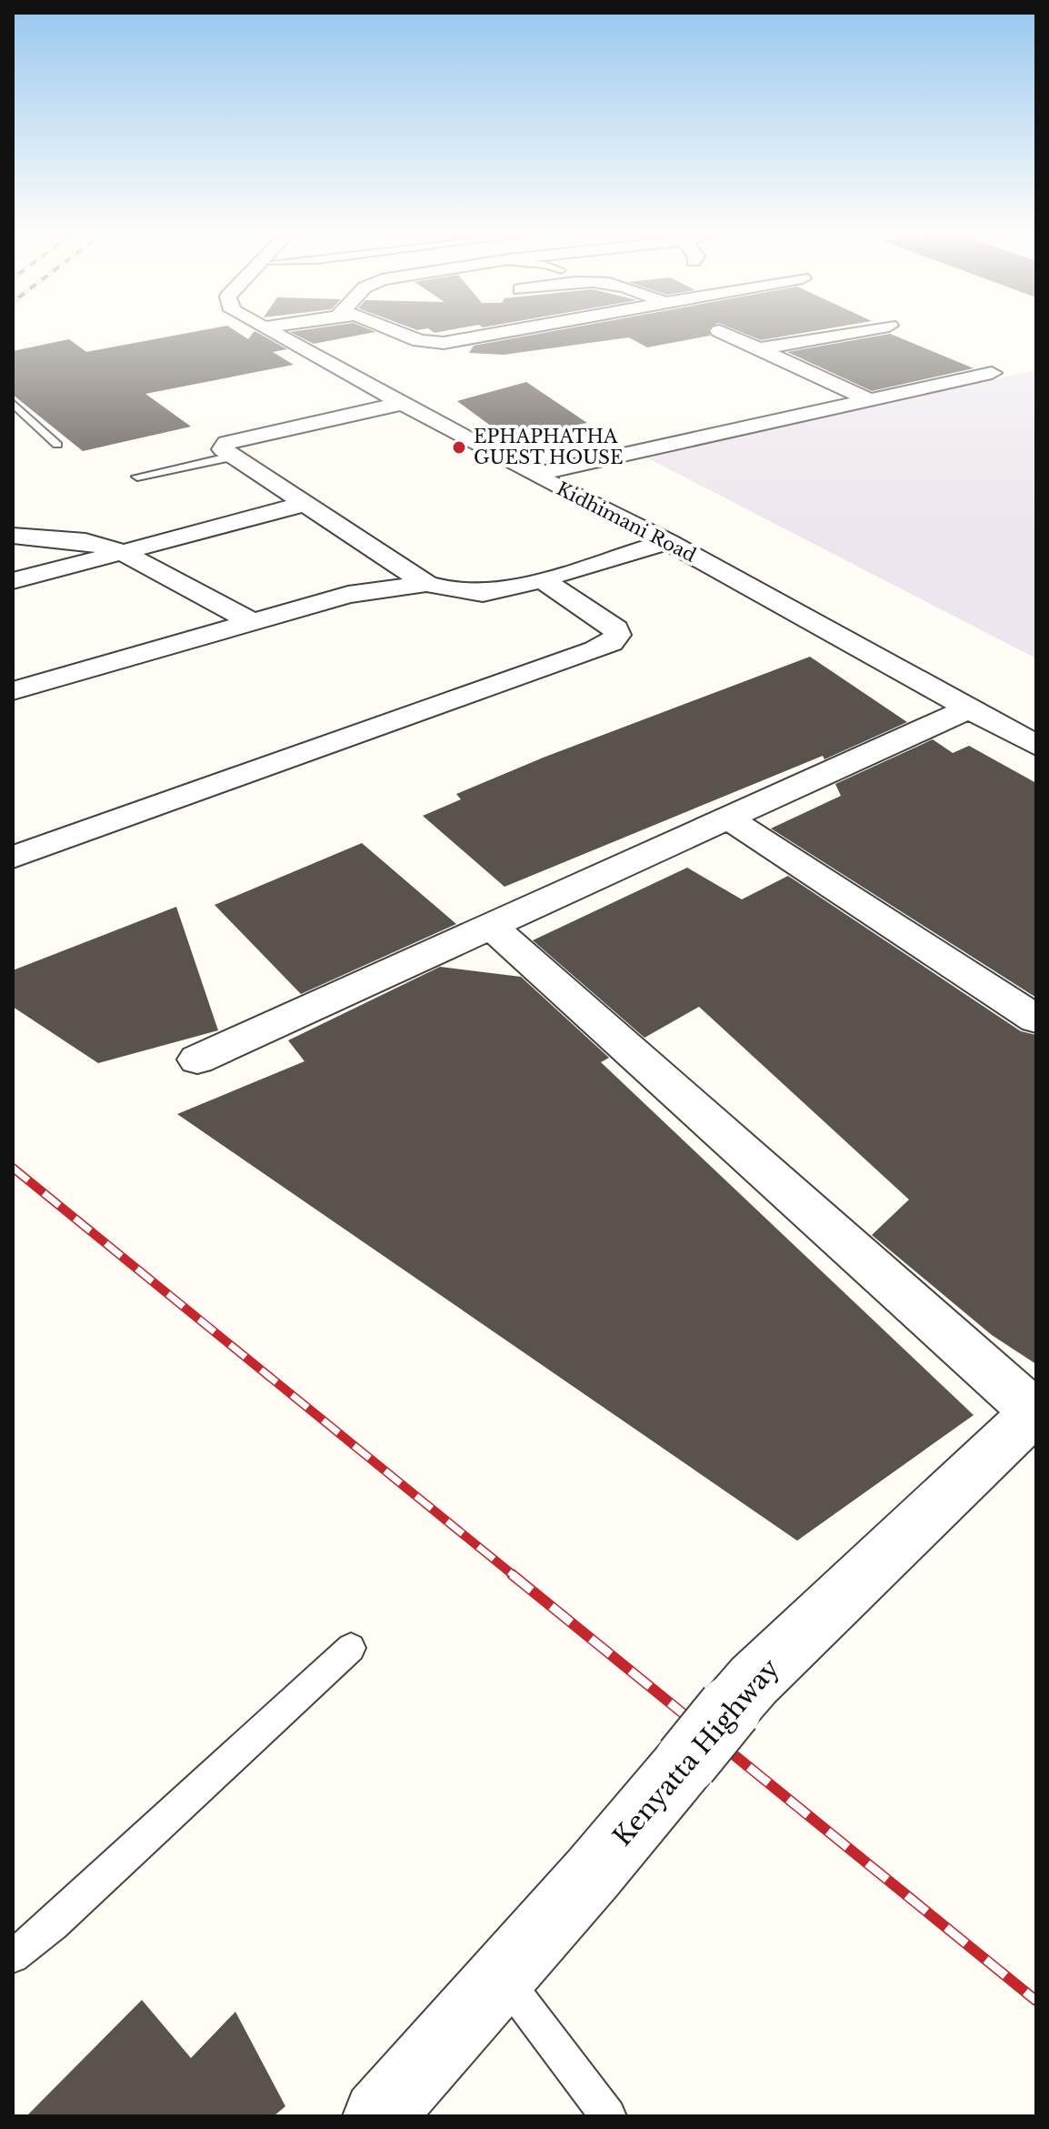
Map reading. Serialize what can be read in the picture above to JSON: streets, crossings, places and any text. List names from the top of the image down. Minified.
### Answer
{"streets":{"street":["Kidhimani Road","Kenyatta Highway"]},"places":["EPHAPHATHA GUEST HOUSE"]}
